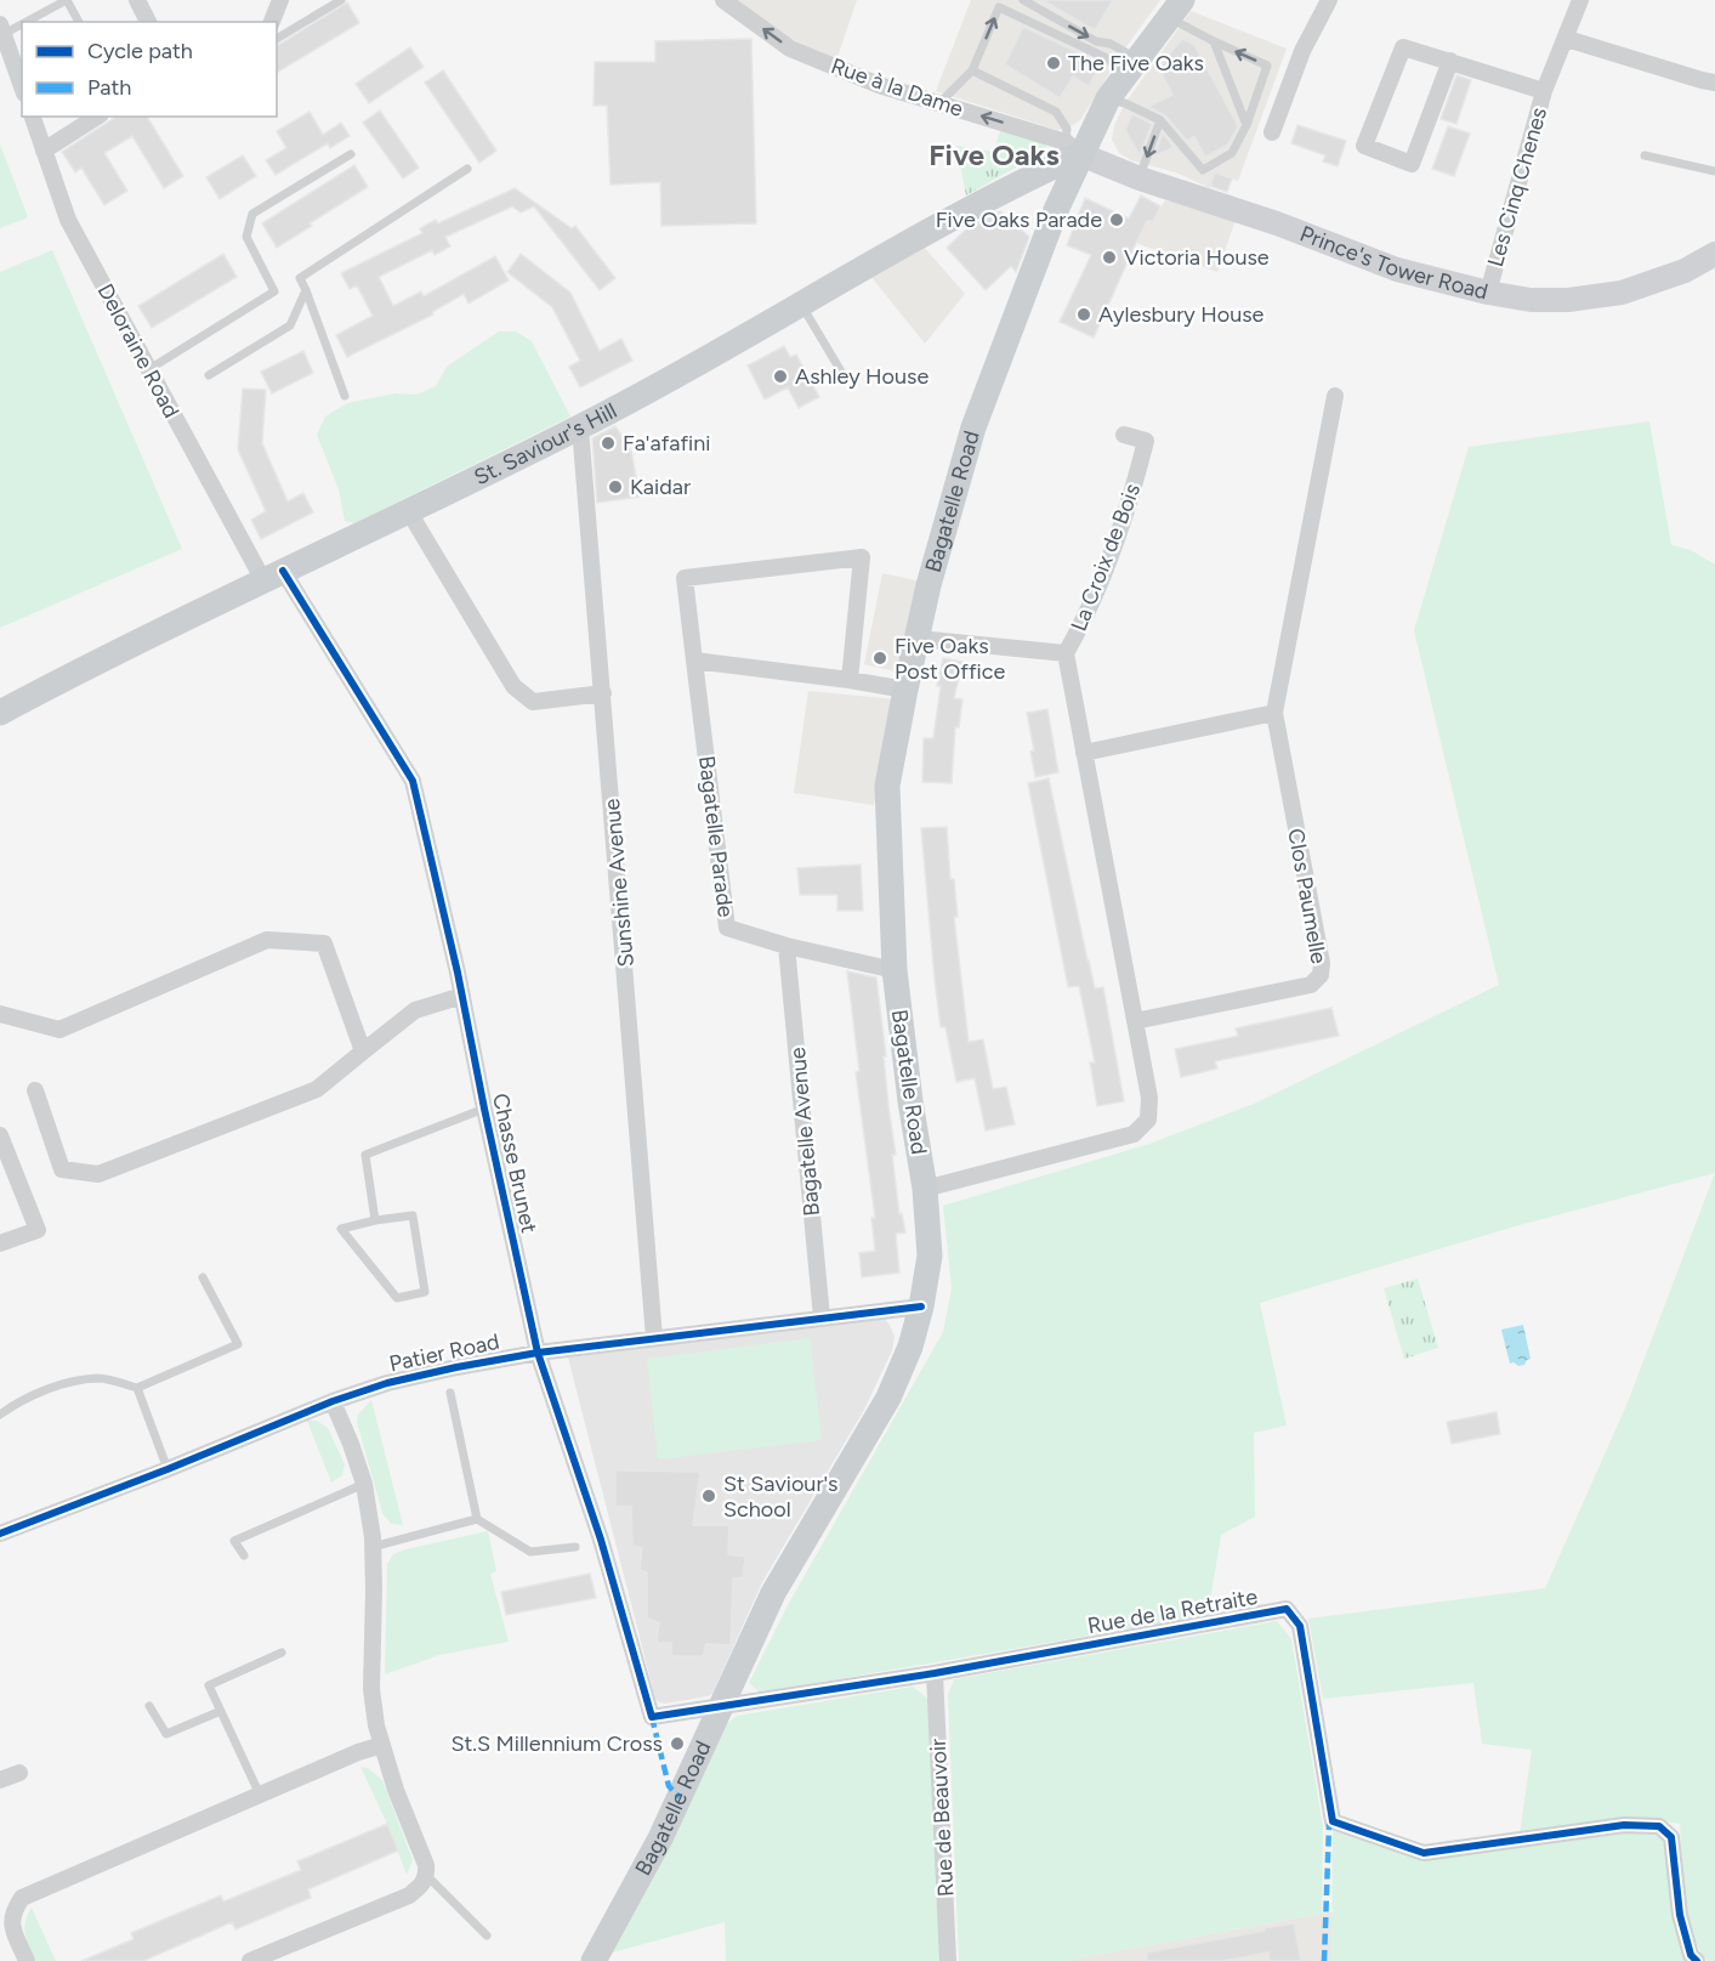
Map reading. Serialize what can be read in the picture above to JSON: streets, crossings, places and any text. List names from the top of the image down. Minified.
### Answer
{"streets":{"main road":["Prince's Tower Road","St. Saviour's Hill","Bagatelle Road"],"street":["Rue à la Dame","Les Cinq Chenes","Deloraine Road","La Croix de Bois","Bagatelle Parade","Sunshine Avenue","Clos Paumelle","Bagatelle Avenue","Chasse Brunet","Patier Road","Rue de la Retraite","Rue de Beauvoir"]},"crossings":[["Rue à la Dame","Prince's Tower Road"],["Rue à la Dame","St. Saviour's Hill"],["Rue à la Dame","Bagatelle Road"],["Les Cinq Chenes","Prince's Tower Road"],["Prince's Tower Road","St. Saviour's Hill"],["Prince's Tower Road","Bagatelle Road"],["Deloraine Road","St. Saviour's Hill"],["Deloraine Road","Chasse Brunet"],["St. Saviour's Hill","Bagatelle Road"],["St. Saviour's Hill","Sunshine Avenue"],["St. Saviour's Hill","Chasse Brunet"],["Bagatelle Road","Bagatelle Parade"],["Bagatelle Road","Chasse Brunet"],["Bagatelle Road","Patier Road"],["Bagatelle Road","Rue de la Retraite"],["Bagatelle Parade","Bagatelle Avenue"],["Sunshine Avenue","Patier Road"],["Bagatelle Avenue","Patier Road"],["Chasse Brunet","Patier Road"],["Chasse Brunet","Rue de la Retraite"],["Rue de la Retraite","Rue de Beauvoir"]],"one_way":["Rue à la Dame"],"districts":["Five Oaks"],"places":["The Five Oaks","Five Oaks Parade","Victoria House","Aylesbury House","Ashley House","Fa'afafini","Kaidar","Five Oaks Post Office","St Saviour's School","St.S Millennium Cross"],"legend":["Cycle path","Path"]}
